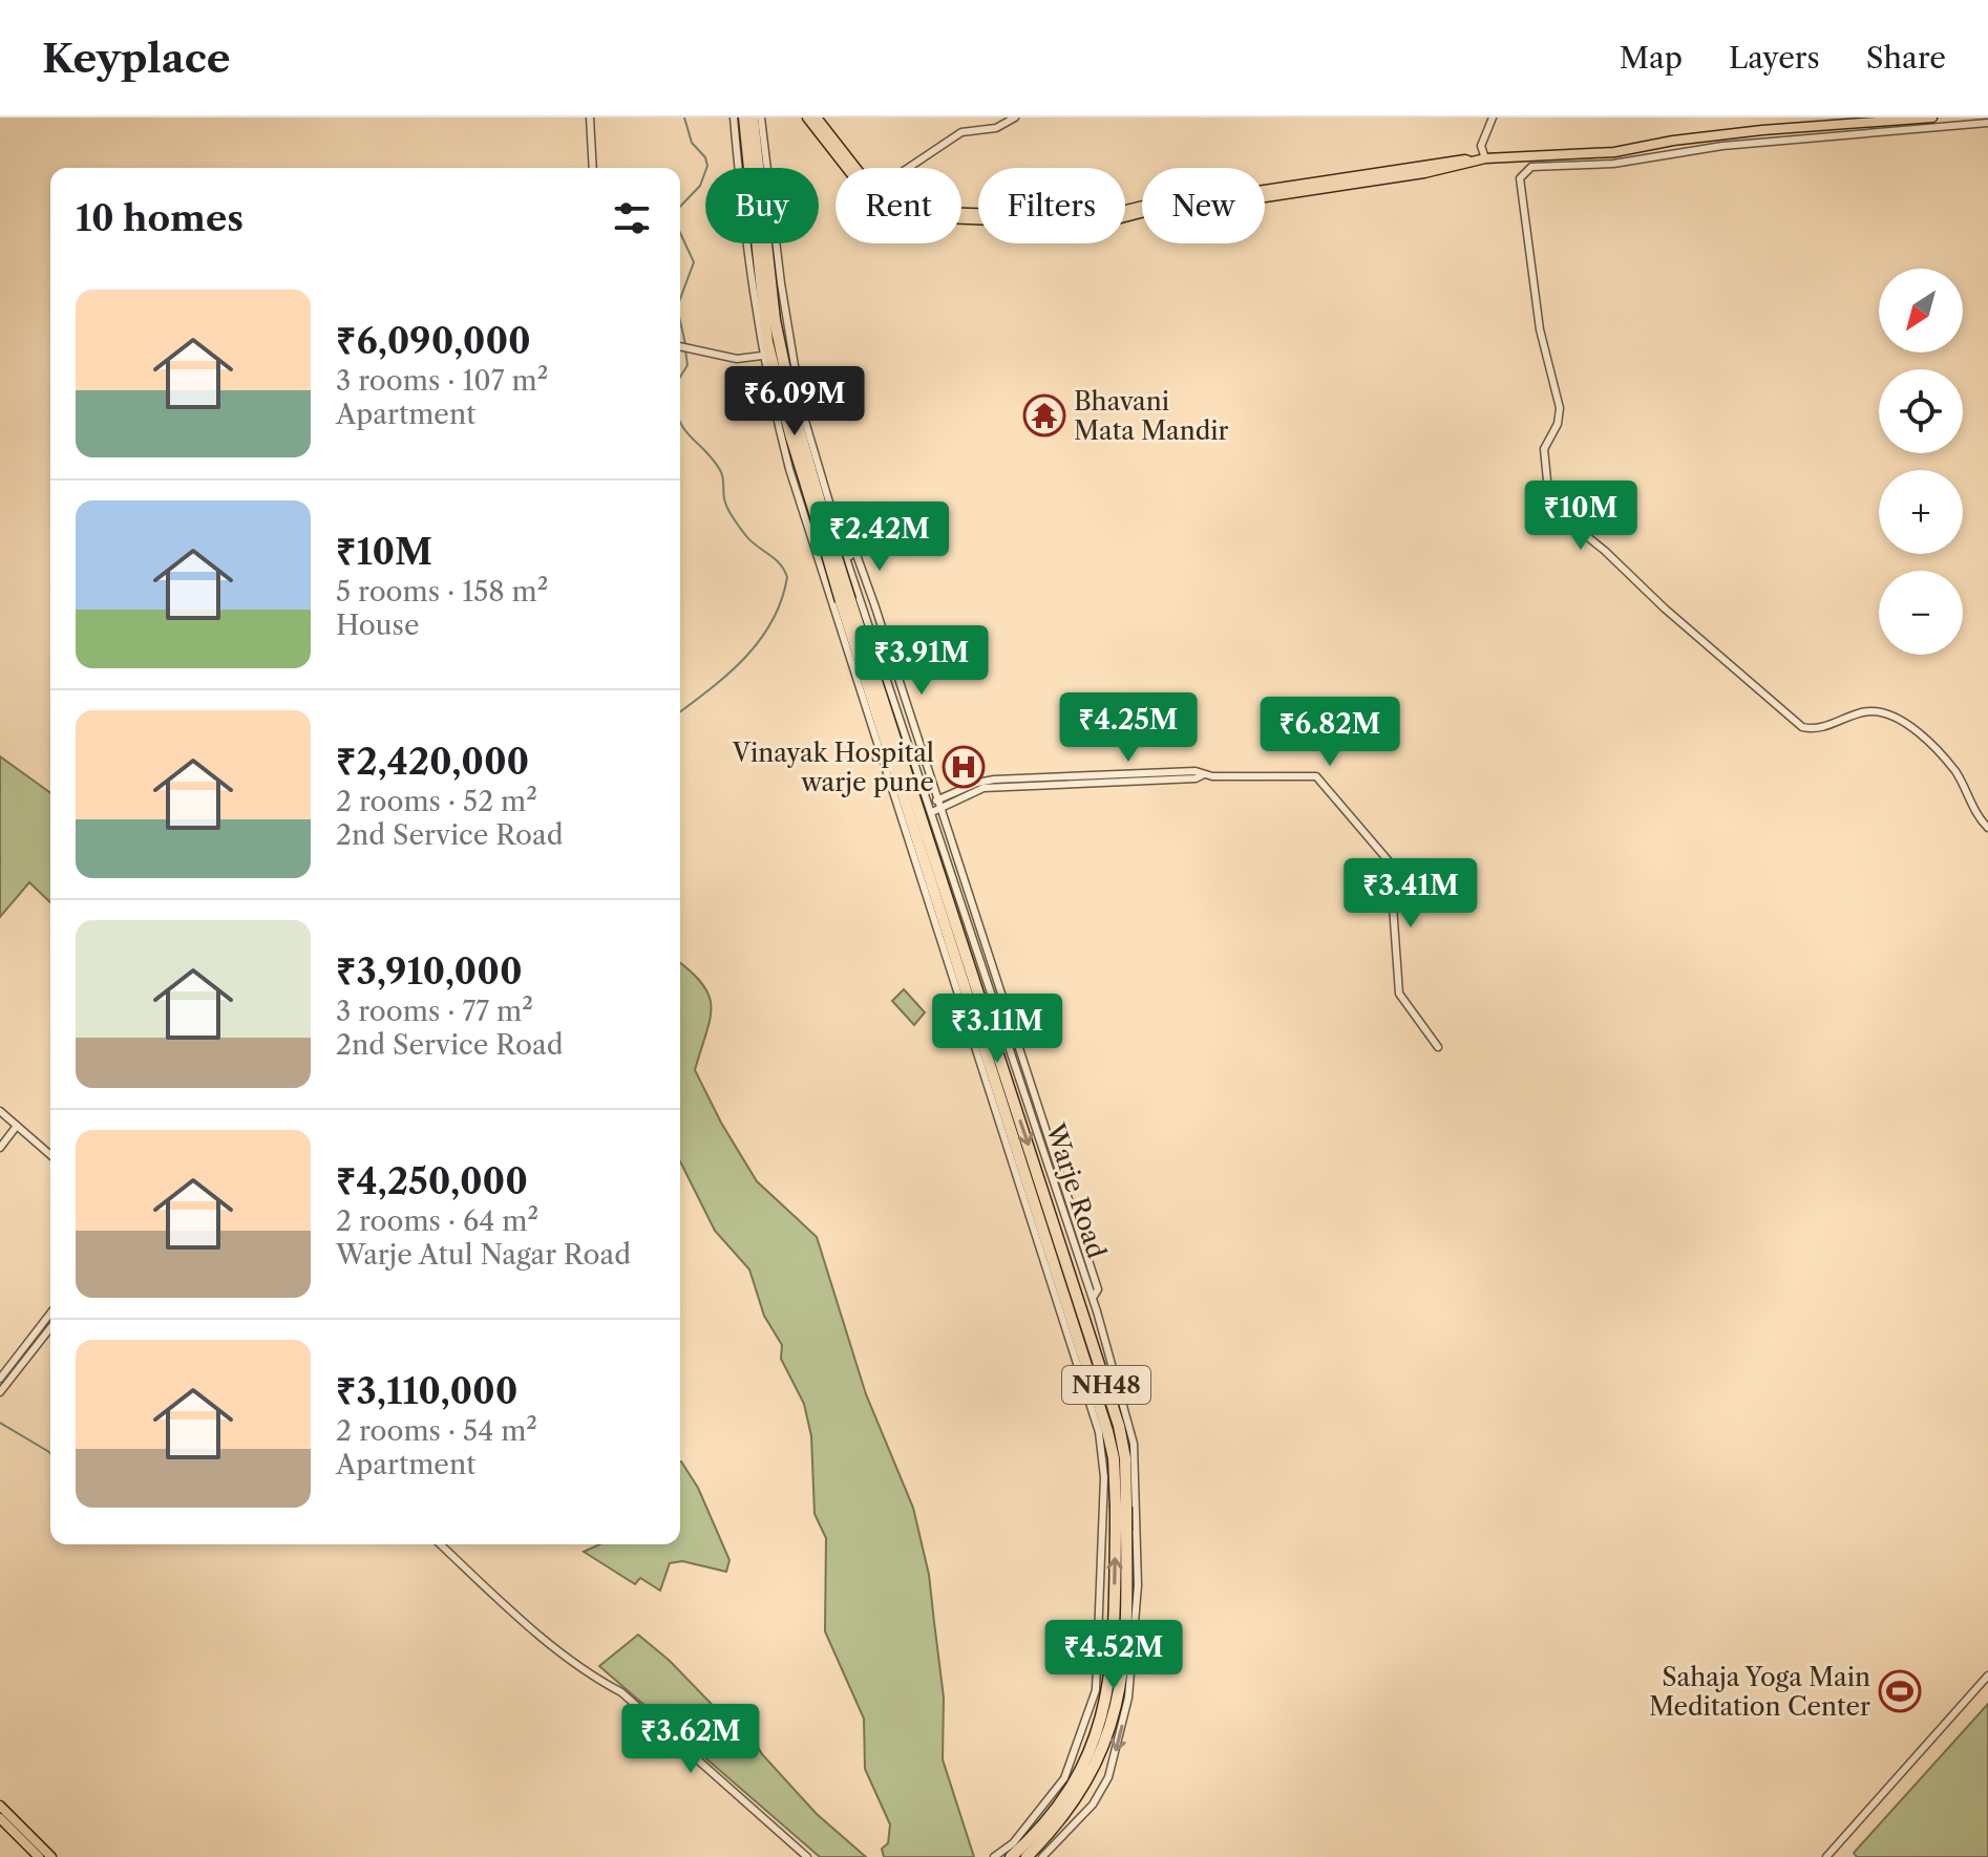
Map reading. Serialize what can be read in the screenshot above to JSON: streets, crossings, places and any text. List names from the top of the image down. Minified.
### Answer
{"streets":{"highway":["NH48"],"street":["Warje Road"]},"crossings":[["Warje Road","NH48"]],"places":{"temple":["Bhavani Mata Mandir"],"hospital":["Vinayak Hospital warje pune"],"sports":["Sahaja Yoga Main Meditation Center"]},"north":"bottom left","page":{"header":"Keyplace","nav":["Map","Layers","Share"],"chip":["Buy","Rent","Filters","New"],"heading":"10 homes","map_buttons":["+","−"],"list":[{"name":"₹6,090,000","note":"3 rooms · 107 m² · Apartment"},{"name":"₹10M","note":"5 rooms · 158 m² · House"},{"name":"₹2,420,000","note":"2 rooms · 52 m² · 2nd Service Road"},{"name":"₹3,910,000","note":"3 rooms · 77 m² · 2nd Service Road"},{"name":"₹4,250,000","note":"2 rooms · 64 m² · Warje Atul Nagar Road"},{"name":"₹3,110,000","note":"2 rooms · 54 m² · Apartment"}],"price":["₹6.09M","₹10M","₹2.42M","₹3.91M","₹4.25M","₹6.82M","₹3.41M","₹3.11M","₹4.52M","₹3.62M"]}}
